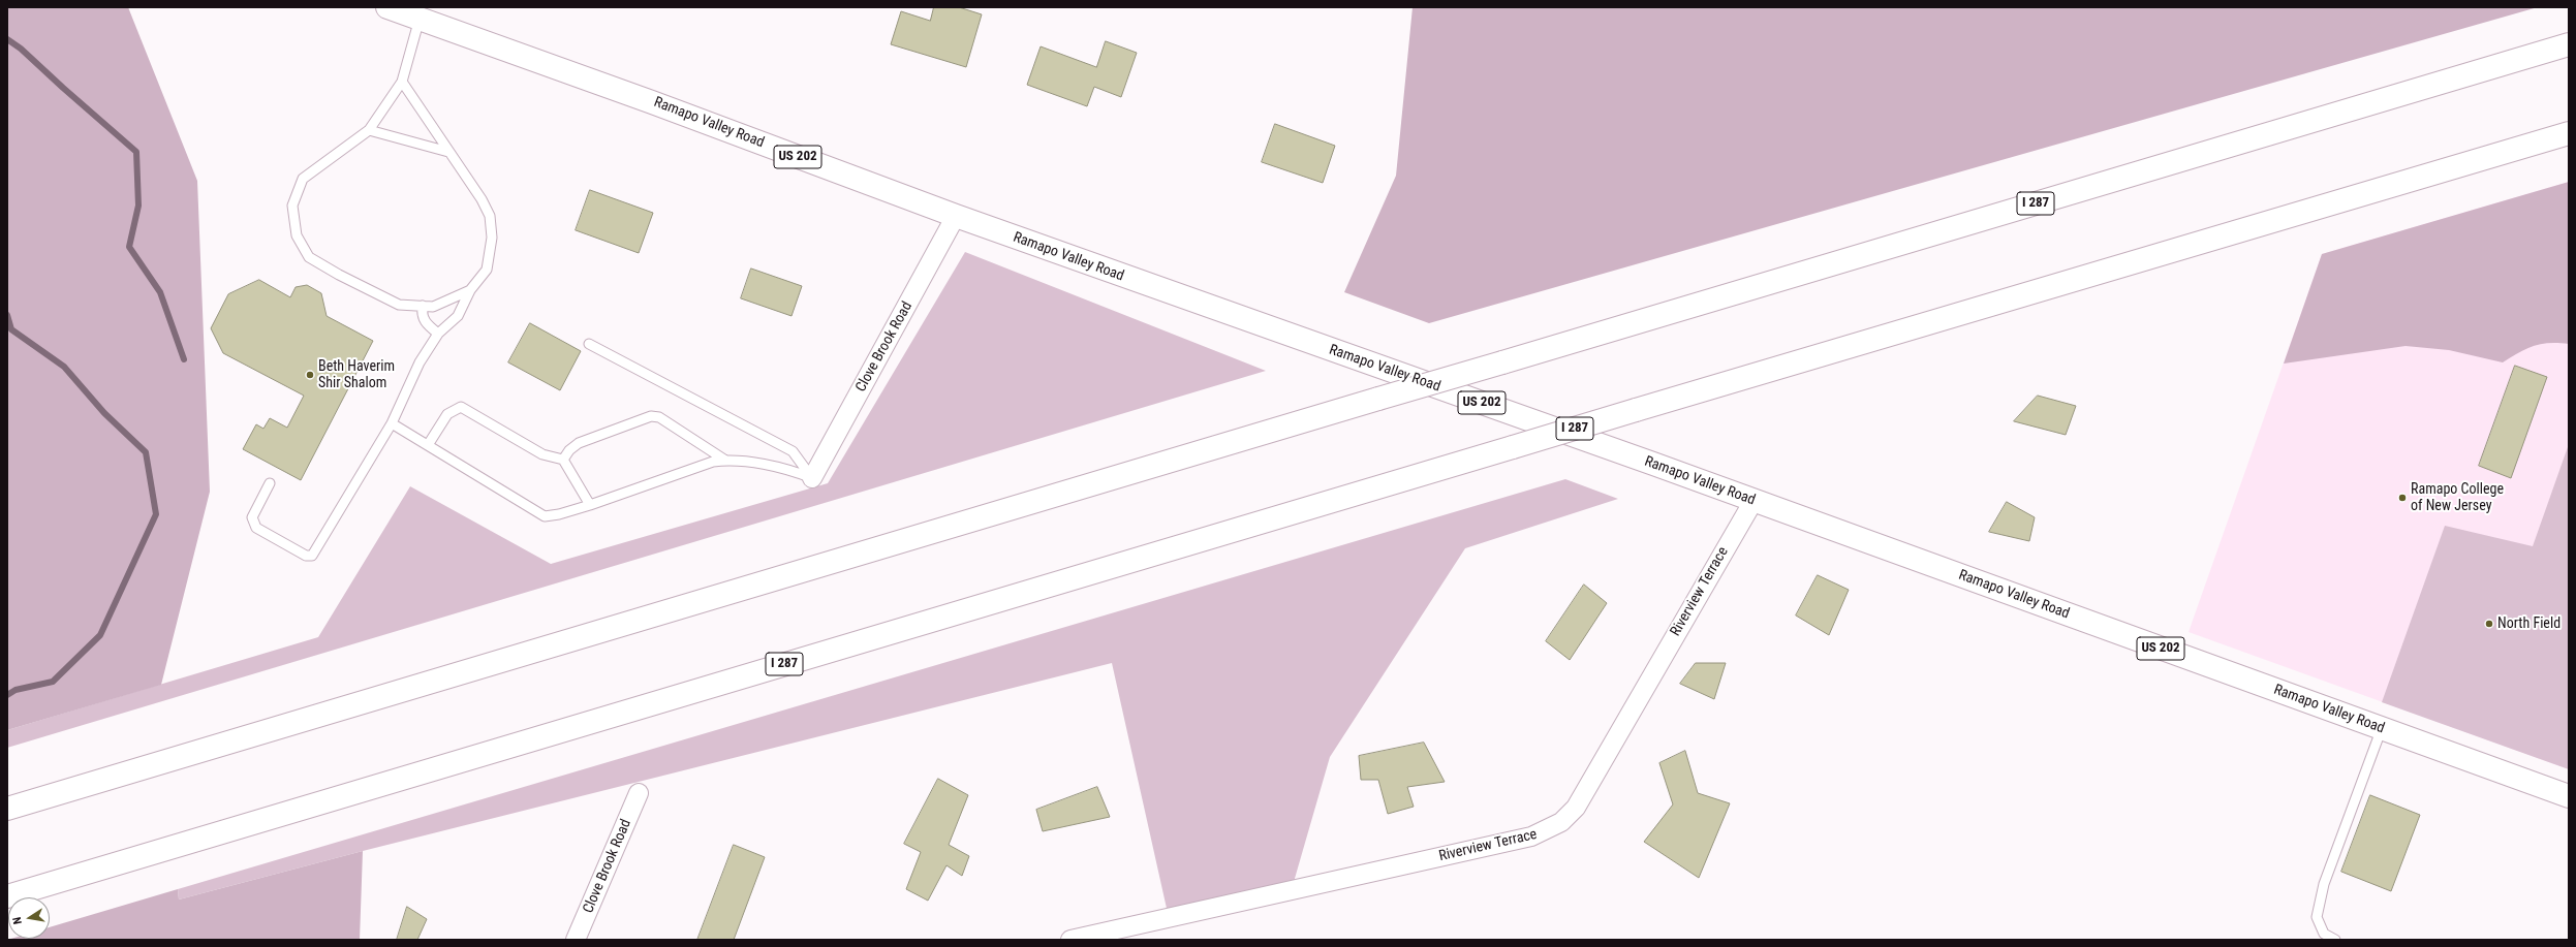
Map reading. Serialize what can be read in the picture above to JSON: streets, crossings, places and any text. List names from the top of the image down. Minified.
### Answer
{"streets":{"main road":["Ramapo Valley Road","US 202","I 287"],"street":["Clove Brook Road","Riverview Terrace"]},"crossings":[["Ramapo Valley Road","Clove Brook Road"],["Ramapo Valley Road","Riverview Terrace"]],"places":["Beth Haverim Shir Shalom","Ramapo College of New Jersey","North Field"],"north":"left"}
